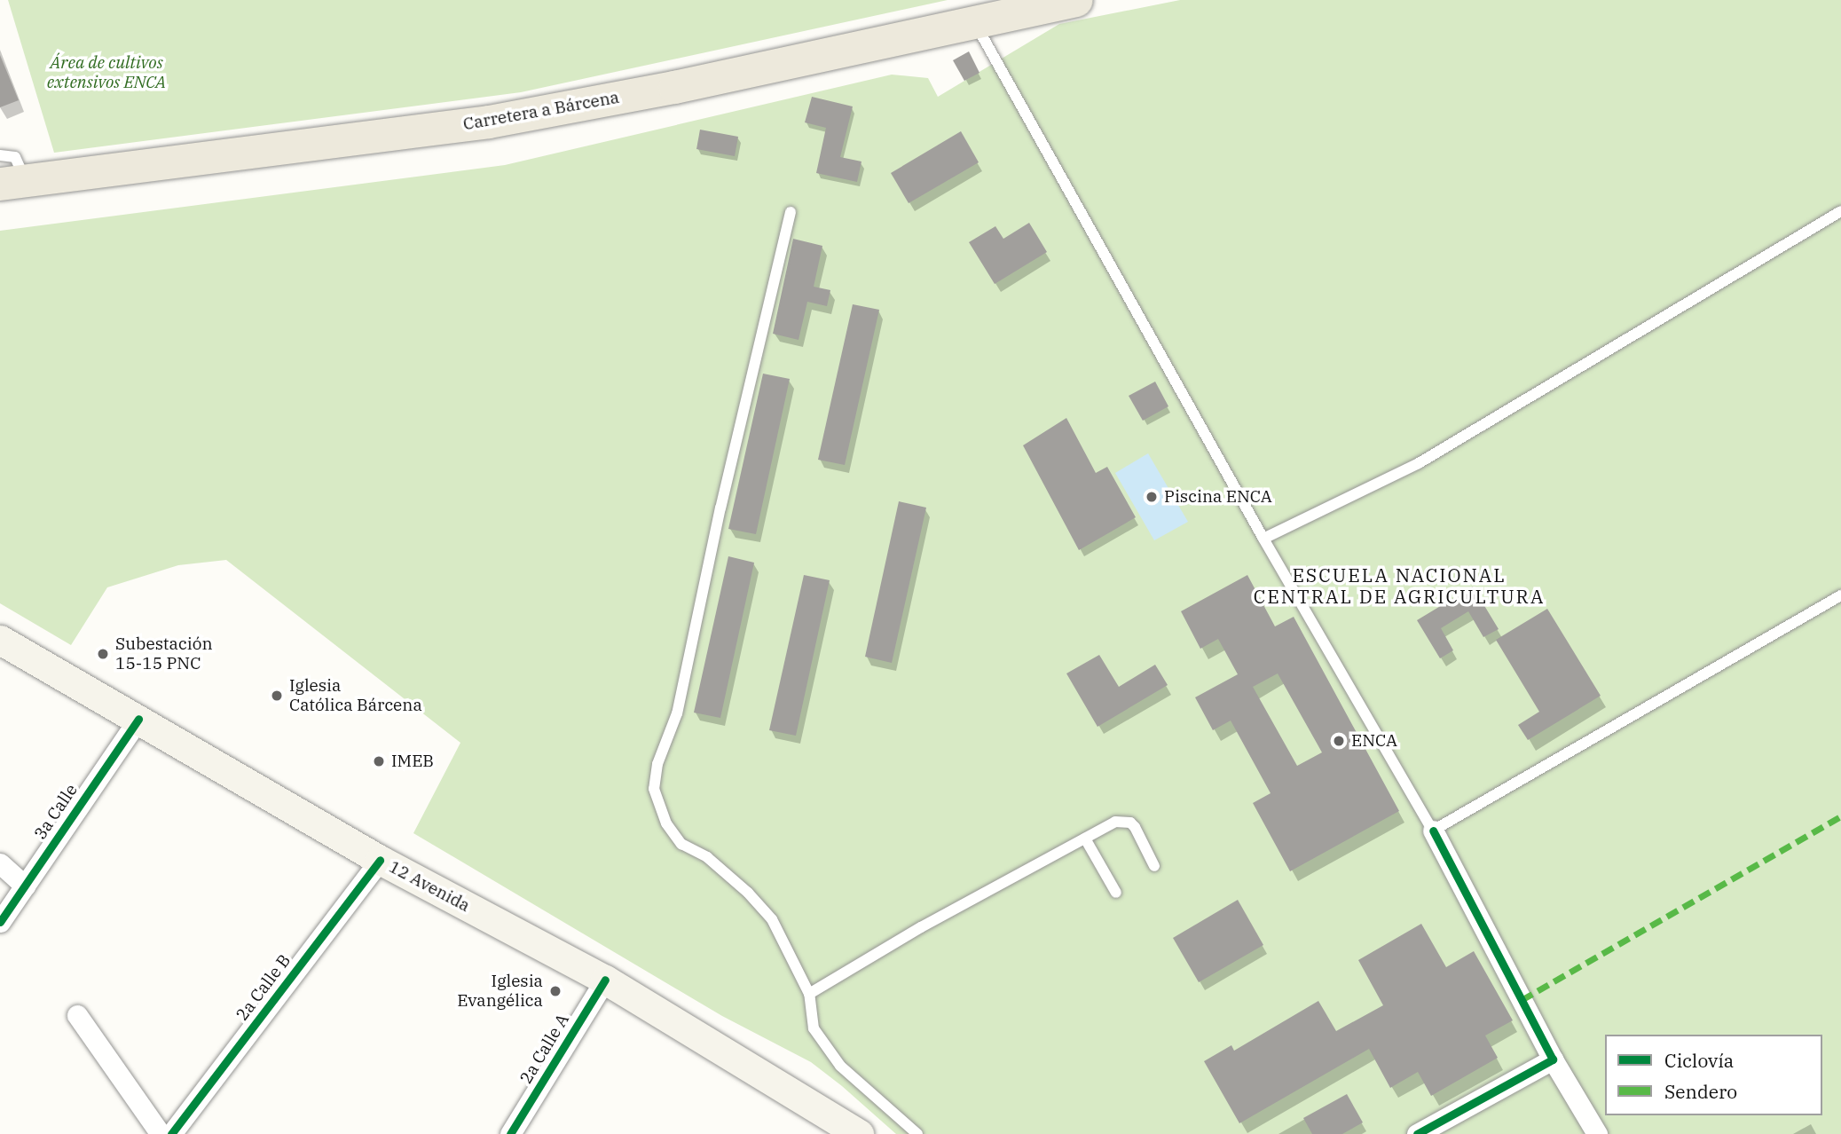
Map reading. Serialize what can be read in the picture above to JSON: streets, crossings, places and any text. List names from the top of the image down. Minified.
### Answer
{"streets":{"main road":["Carretera a Bárcena","12 Avenida"],"street":["3a Calle","2a Calle B","2a Calle A"]},"crossings":[["3a Calle","12 Avenida"],["12 Avenida","2a Calle B"],["12 Avenida","2a Calle A"]],"districts":["ESCUELA NACIONAL CENTRAL DE AGRICULTURA"],"parks":["Área de cultivos extensivos ENCA"],"places":["Piscina ENCA","Subestación 15-15 PNC","Iglesia Católica Bárcena","ENCA","IMEB","Iglesia Evangélica"],"legend":["Ciclovía","Sendero"]}
